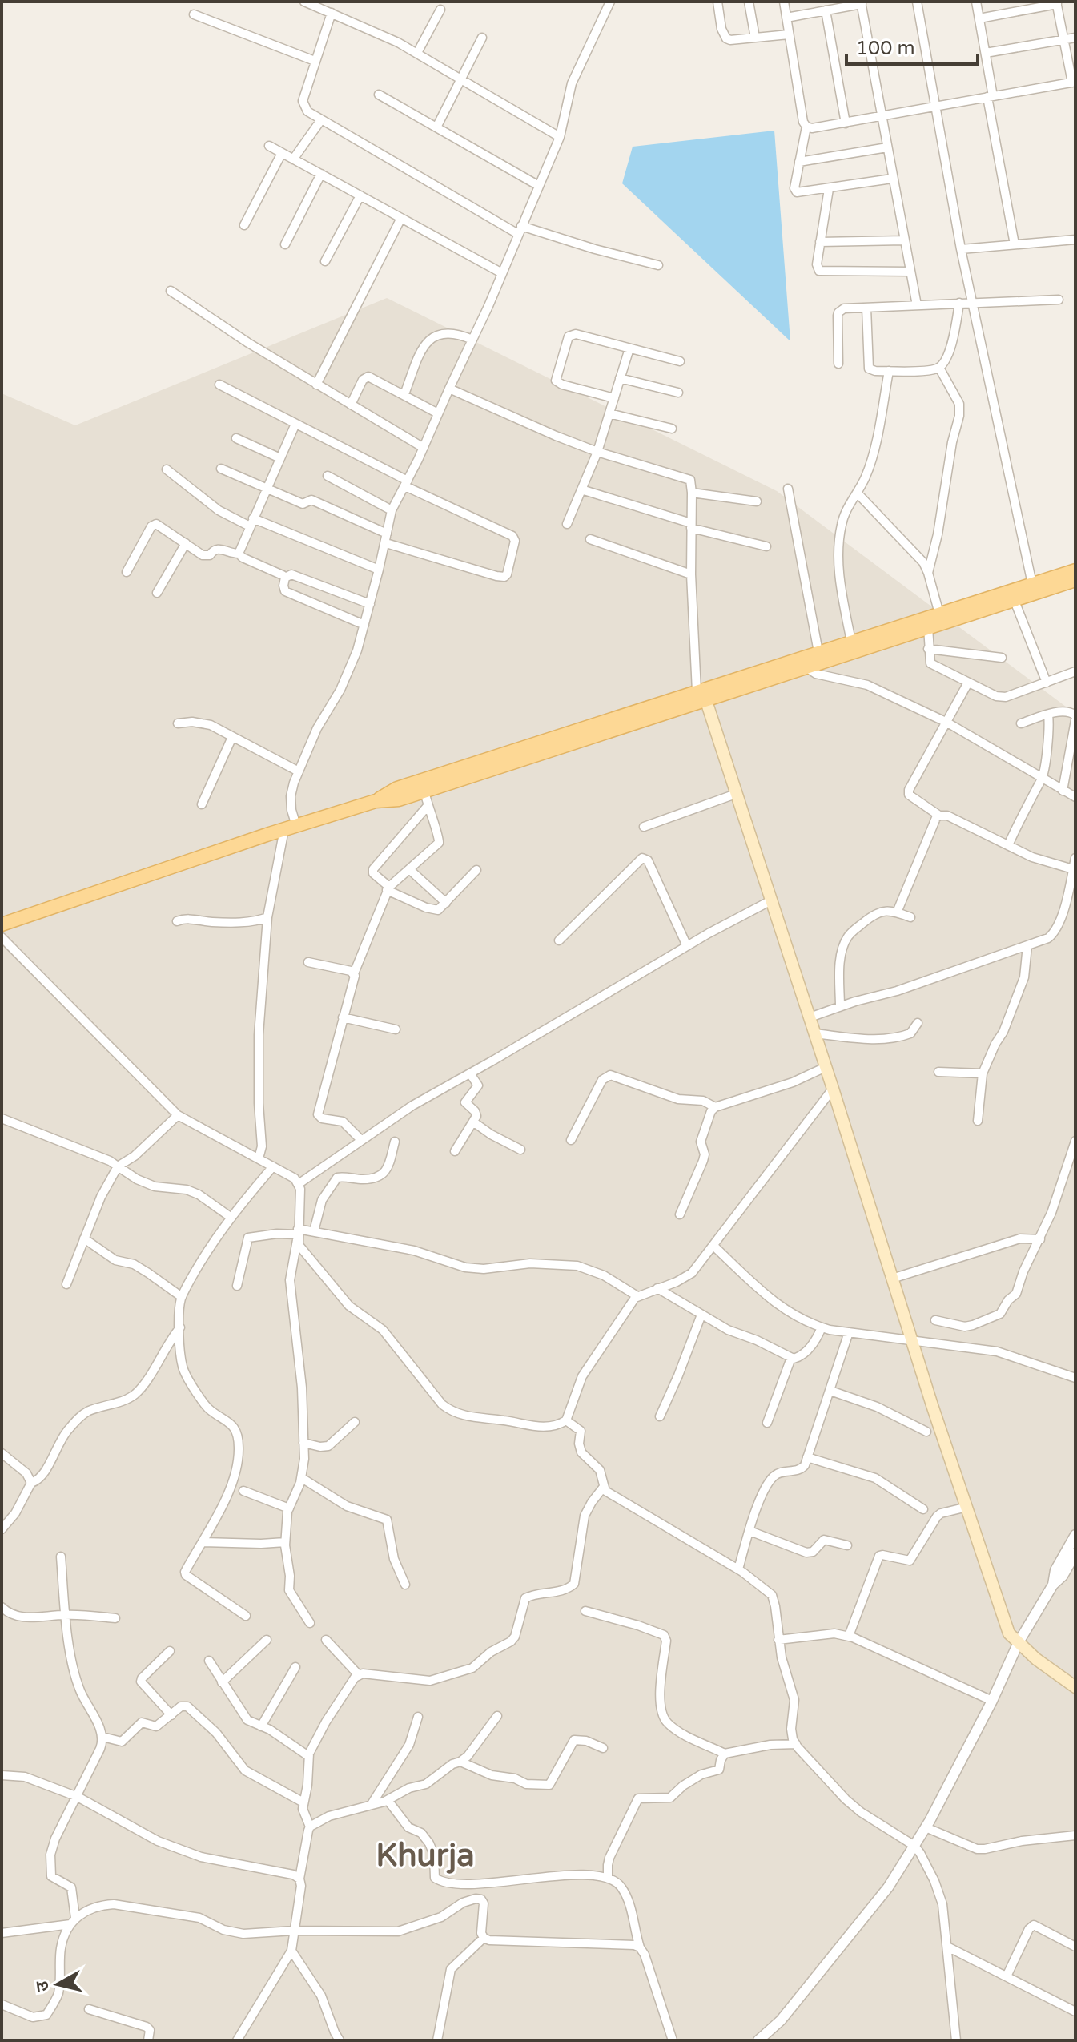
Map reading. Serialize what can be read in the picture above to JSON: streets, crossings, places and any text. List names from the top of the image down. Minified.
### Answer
{"districts":["Khurja"],"scale_bar":"100 m","north":"left"}
